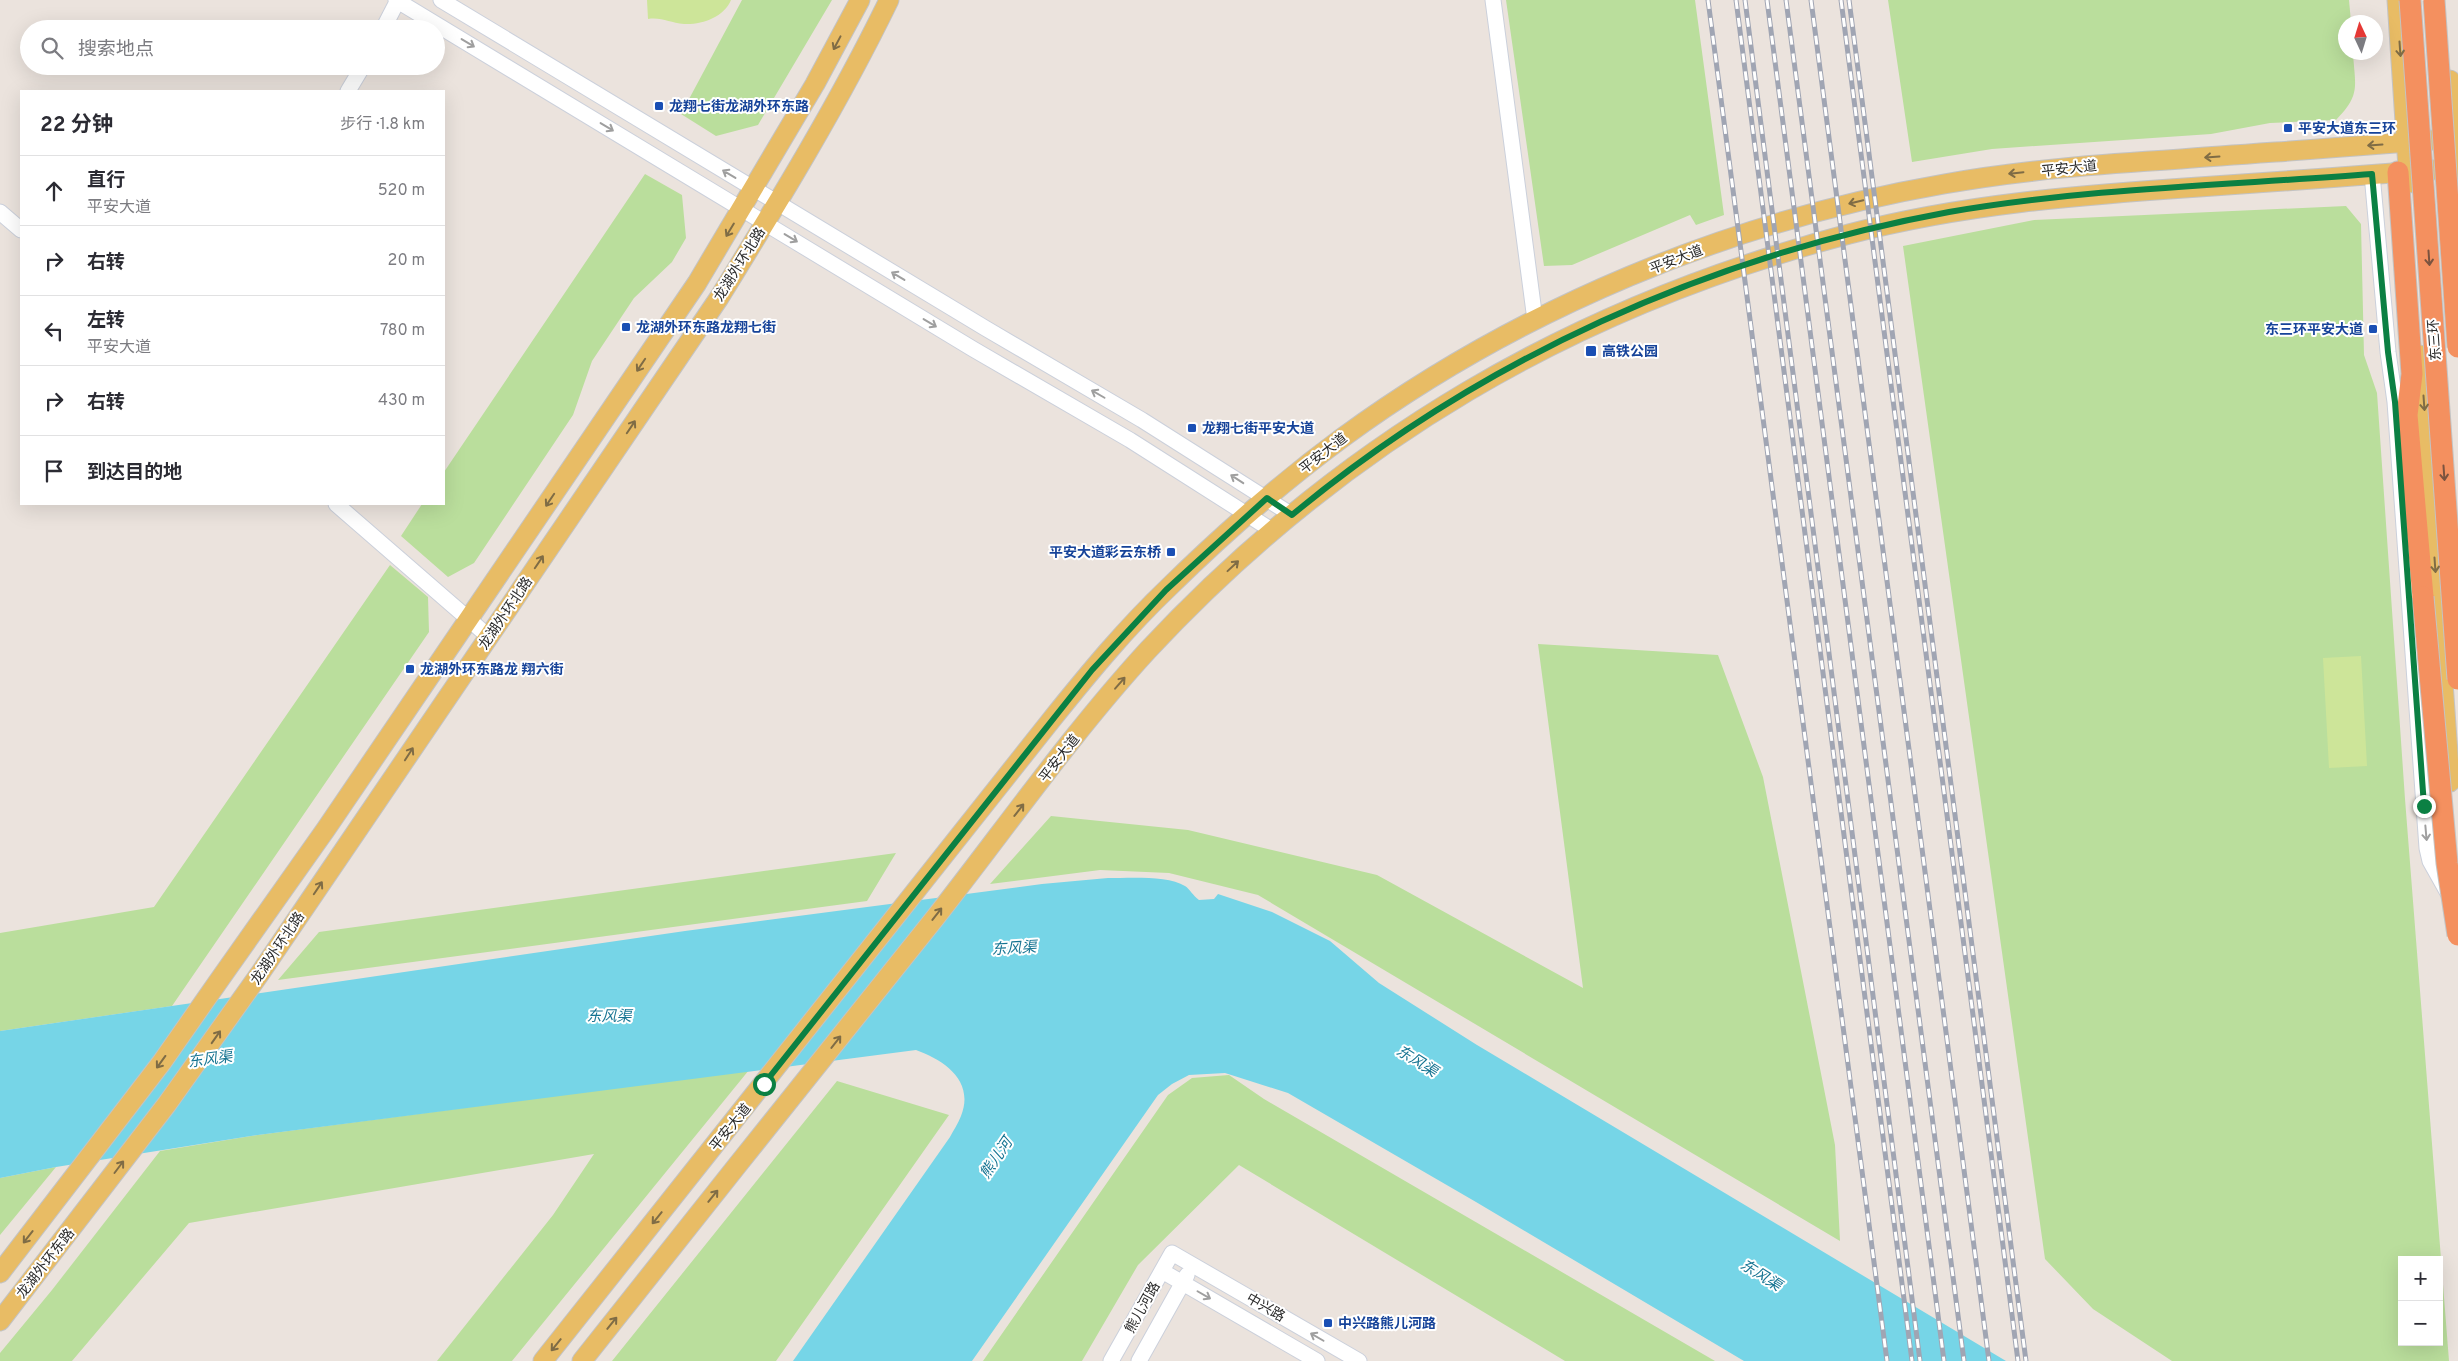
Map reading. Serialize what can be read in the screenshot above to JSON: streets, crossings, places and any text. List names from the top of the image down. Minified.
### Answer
{"streets":{"highway":["东三环"],"main road":["平安大道","龙湖外环北路","龙湖外环东路"],"street":["熊儿河路","中兴路"]},"crossings":[["龙湖外环北路","龙湖外环东路"],["熊儿河路","中兴路"]],"water":["东风渠","熊儿河"],"places":{"transit":["龙翔七街龙湖外环东路","平安大道东三环","龙湖外环东路龙翔七街","东三环平安大道","高铁公园","龙翔七街平安大道","平安大道彩云东桥","龙湖外环东路龙 翔六街","中兴路熊儿河路"]},"north":"top","page":{"search":"搜索地点","heading":["22 分钟","步行 · 1.8 km"],"list":[["直行","平安大道","520 m"],["右转","20 m"],["左转","平安大道","780 m"],["右转","430 m"],"到达目的地"],"map_buttons":["+","−"]}}
